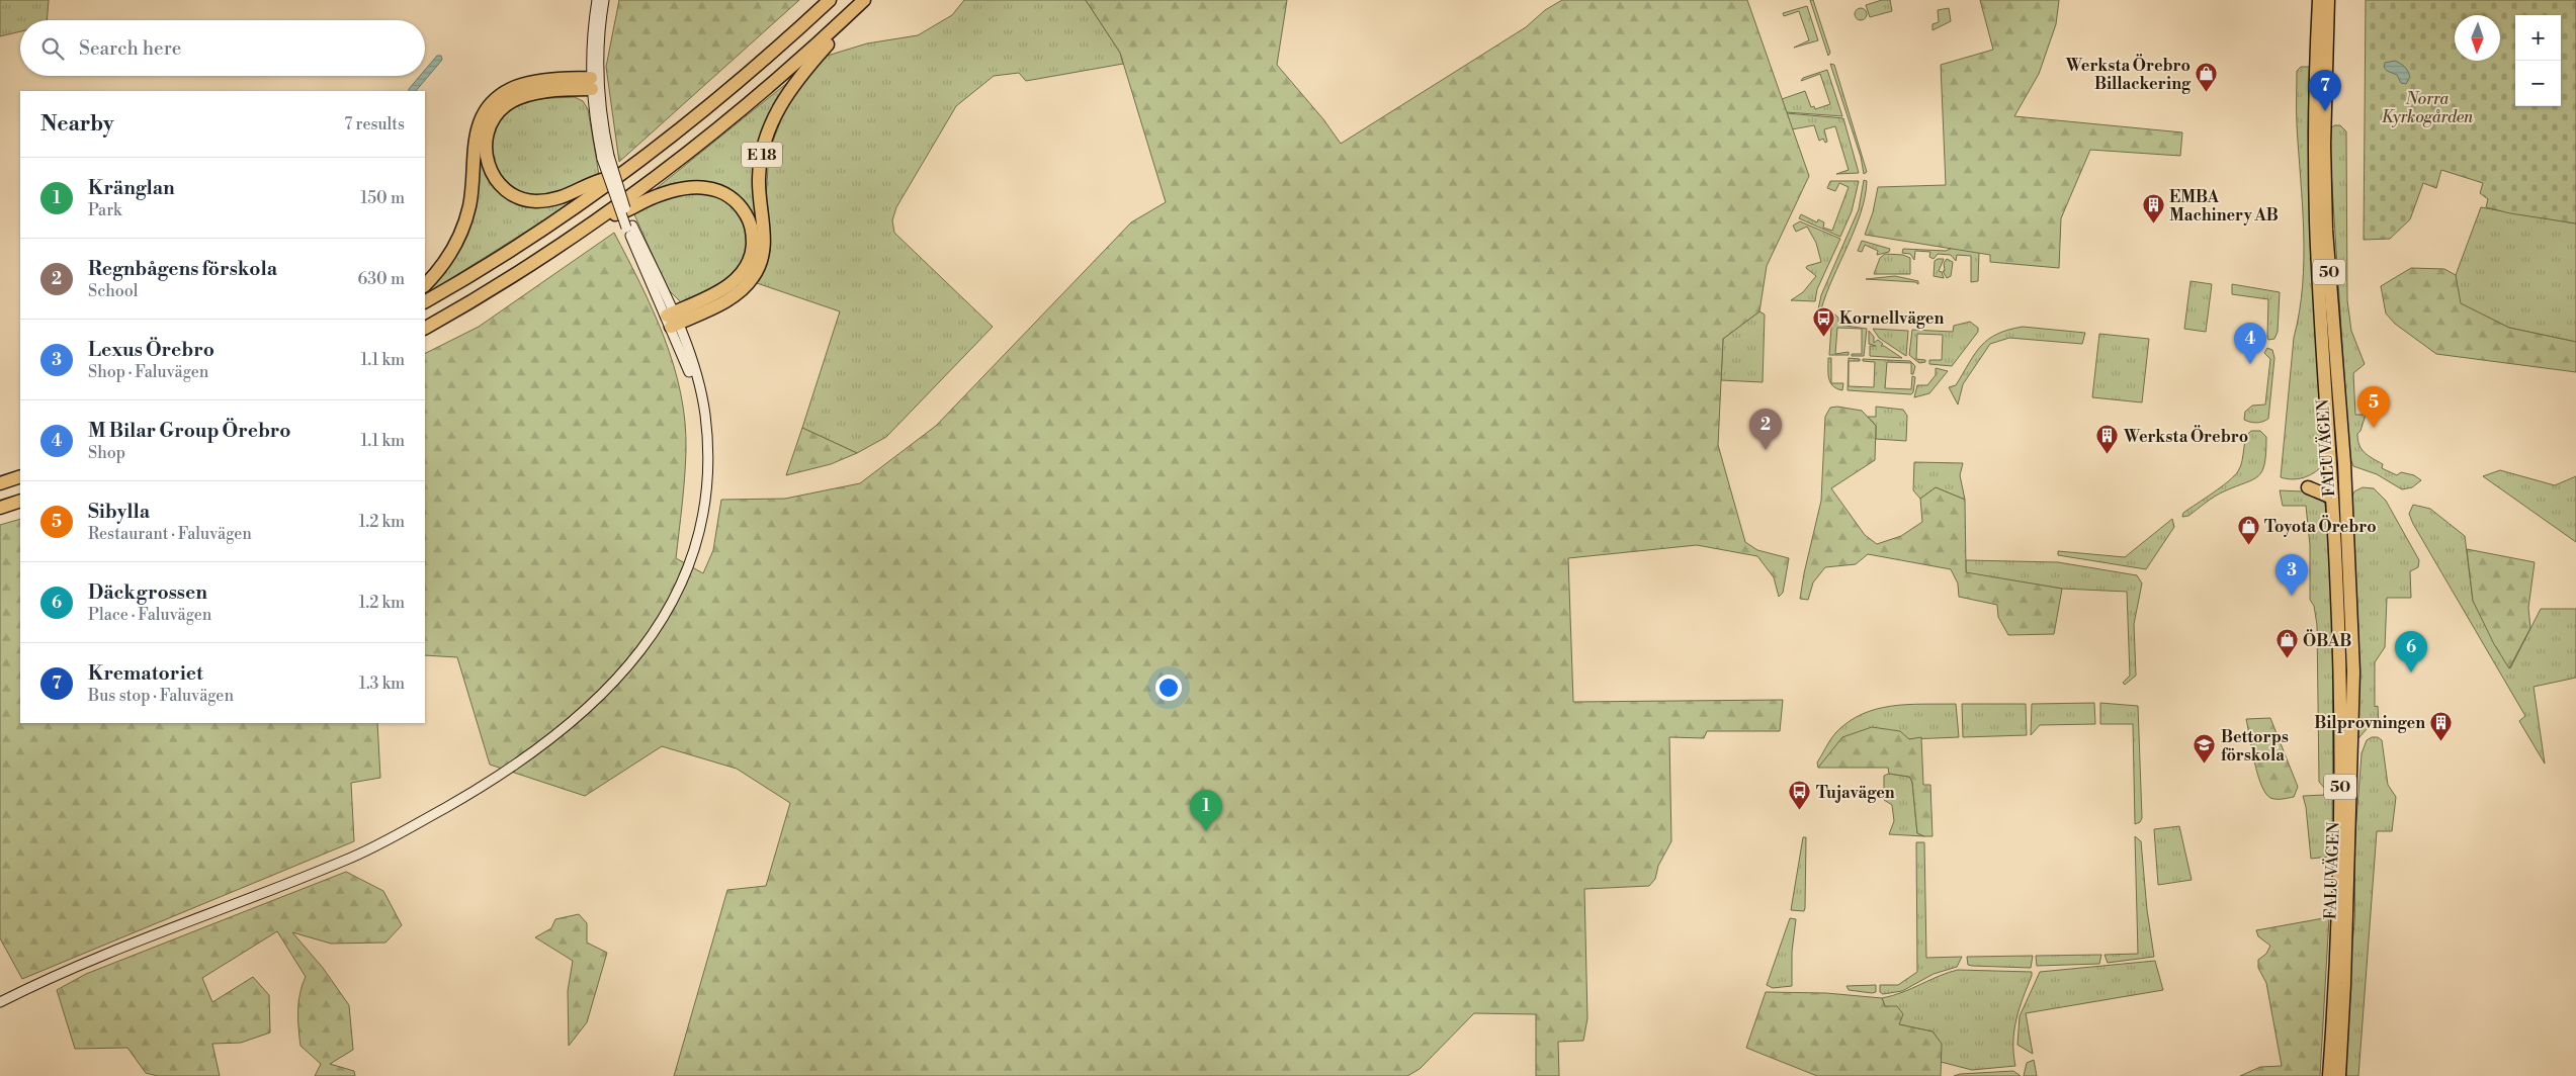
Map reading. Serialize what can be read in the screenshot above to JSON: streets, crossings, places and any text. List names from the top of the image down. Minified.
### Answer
{"streets":{"highway":["E 18","50","FALUVÄGEN"]},"parks":["Norra Kyrkogården"],"places":{"shop":["Werksta Örebro Billackering","Toyota Örebro","ÖBAB"],"building":["EMBA Machinery AB","Werksta Örebro","Bilprovningen"],"bus stop":["Kornellvägen","Tujavägen"],"school or university":["Bettorps förskola"]},"north":"bottom","page":{"map_buttons":["+","−"],"search":"Search here","pins":["7","4","5","2","3","6","1"],"heading":["Nearby","7 results"],"list":[{"mark":"1","name":"Kränglan","note":"Park","value":"150 m"},{"mark":"2","name":"Regnbågens förskola","note":"School","value":"630 m"},{"mark":"3","name":"Lexus Örebro","note":"Shop · Faluvägen","value":"1.1 km"},{"mark":"4","name":"M Bilar Group Örebro","note":"Shop","value":"1.1 km"},{"mark":"5","name":"Sibylla","note":"Restaurant · Faluvägen","value":"1.2 km"},{"mark":"6","name":"Däckgrossen","note":"Place · Faluvägen","value":"1.2 km"},{"mark":"7","name":"Krematoriet","note":"Bus stop · Faluvägen","value":"1.3 km"}]}}
